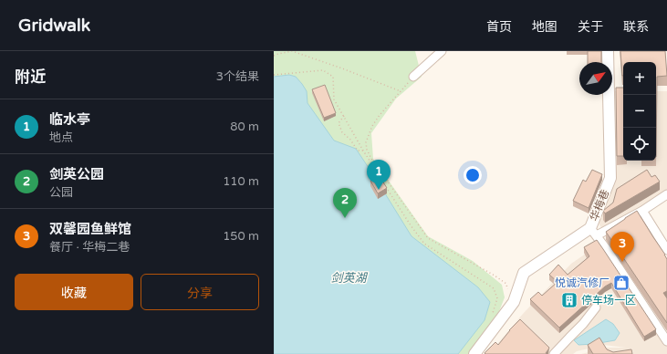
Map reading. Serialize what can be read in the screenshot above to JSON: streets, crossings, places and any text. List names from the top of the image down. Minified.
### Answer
{"streets":{"street":["华梅巷"]},"water":["剑英湖"],"places":{"shop":["悦诚汽修厂"],"building":["停车场一区"]},"north":"top right","page":{"header":"Gridwalk","nav":["首页","地图","关于","联系"],"heading":["附近","3个结果"],"map_buttons":["+","−"],"list":[{"mark":"1","name":"临水亭","note":"地点","value":"80 m"},{"mark":"2","name":"剑英公园","note":"公园","value":"110 m"},{"mark":"3","name":"双馨园鱼鲜馆","note":"餐厅 · 华梅二巷","value":"150 m"}],"pins":["1","2","3"],"buttons":["收藏","分享"]}}
